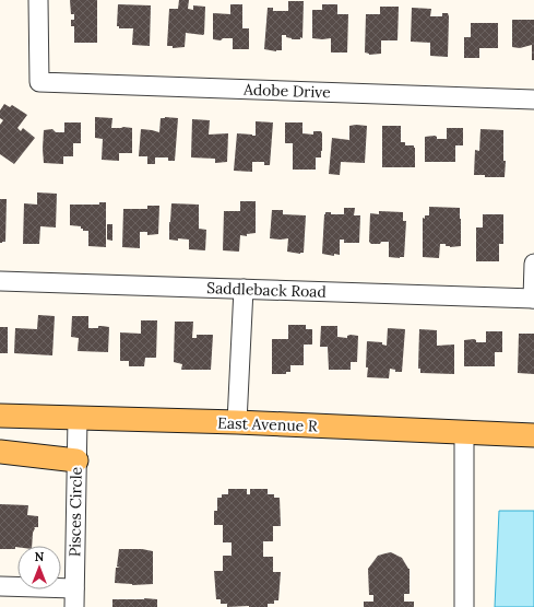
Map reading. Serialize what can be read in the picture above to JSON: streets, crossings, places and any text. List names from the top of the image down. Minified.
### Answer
{"streets":{"main road":["East Avenue R"],"street":["Adobe Drive","Saddleback Road","Pisces Circle"]},"crossings":[["East Avenue R","Pisces Circle"]],"north":"top"}
